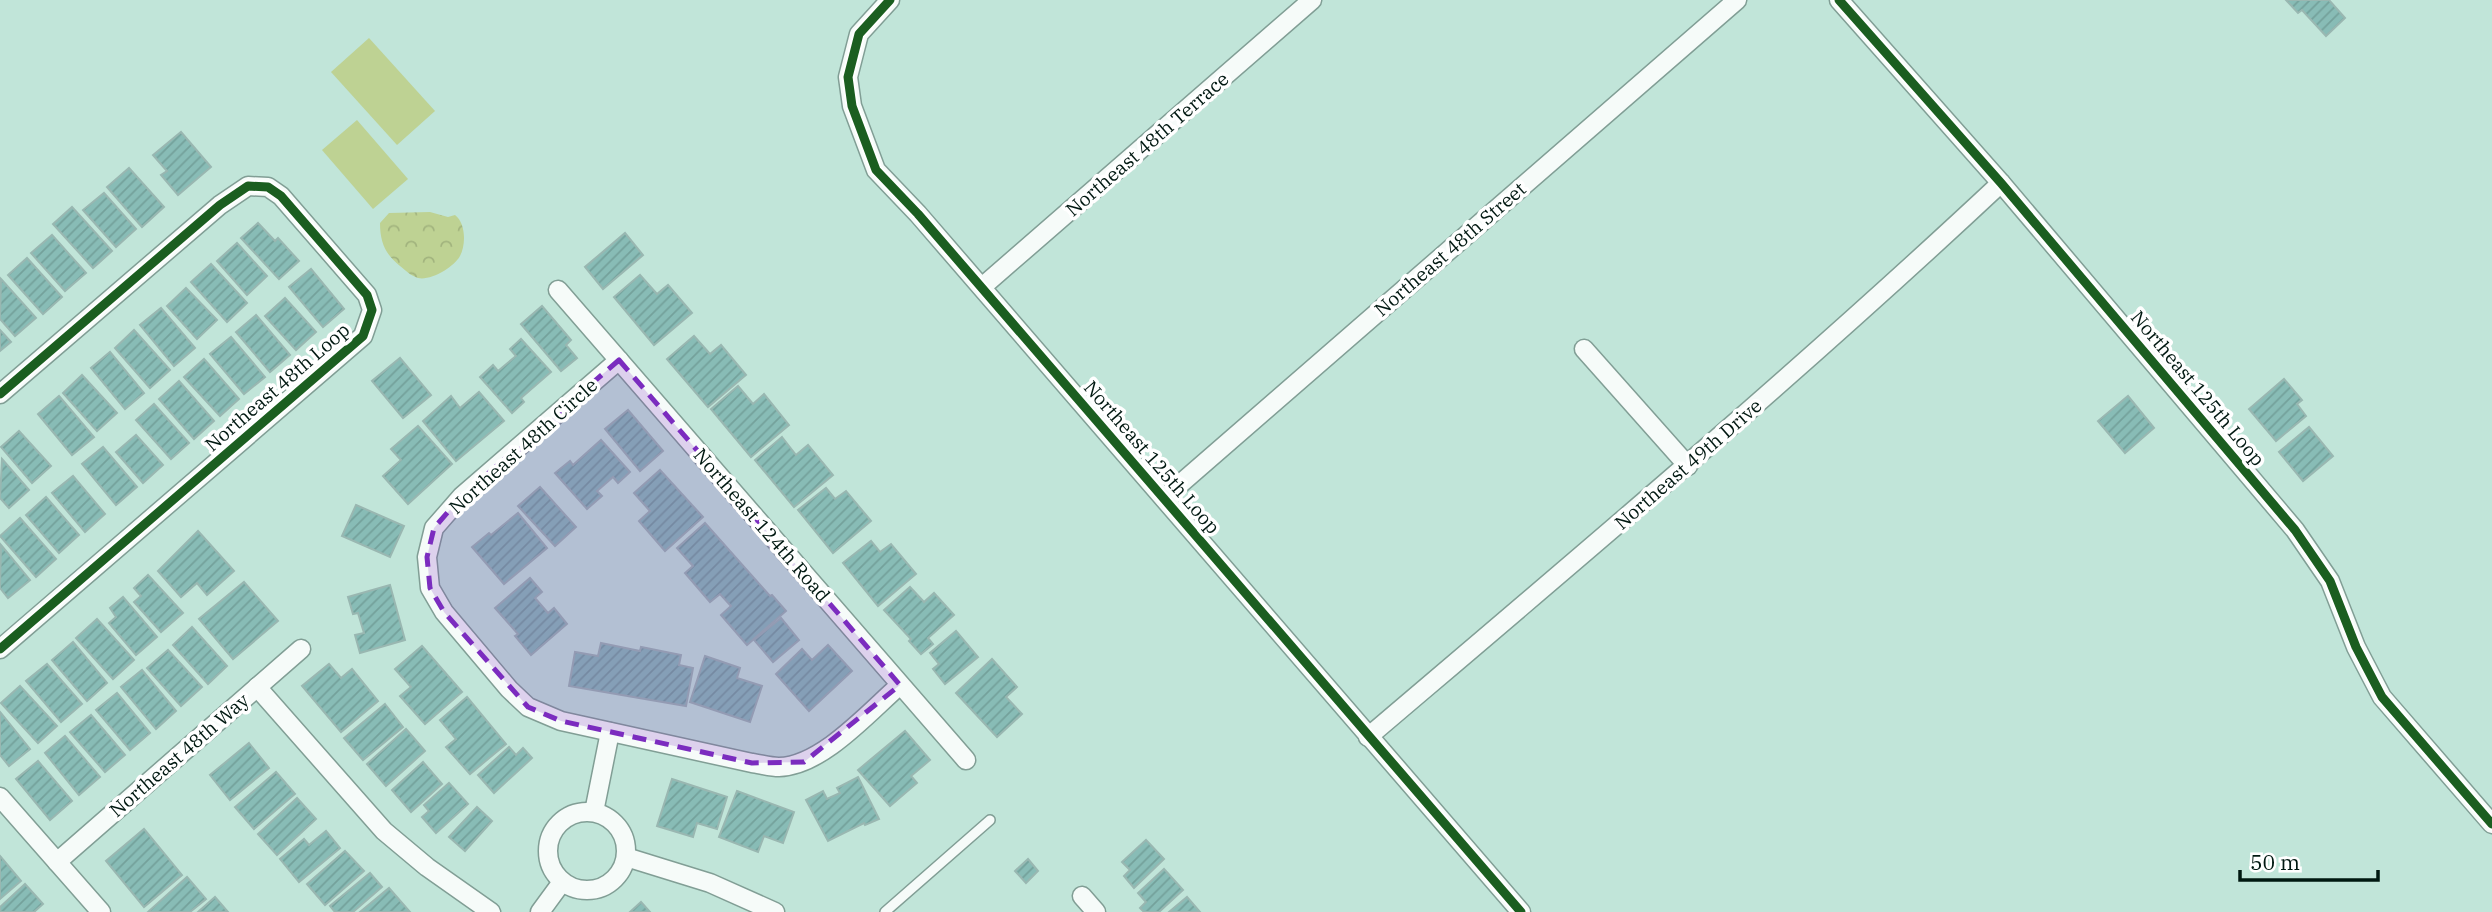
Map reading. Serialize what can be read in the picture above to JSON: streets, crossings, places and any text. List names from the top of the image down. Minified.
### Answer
{"streets":{"street":["Northeast 48th Terrace","Northeast 48th Street","Northeast 48th Loop","Northeast 125th Loop","Northeast 48th Circle","Northeast 49th Drive","Northeast 124th Road","Northeast 48th Way"]},"crossings":[["Northeast 48th Terrace","Northeast 125th Loop"],["Northeast 48th Street","Northeast 125th Loop"],["Northeast 125th Loop","Northeast 49th Drive"],["Northeast 48th Circle","Northeast 124th Road"]],"scale_bar":"50 m"}
